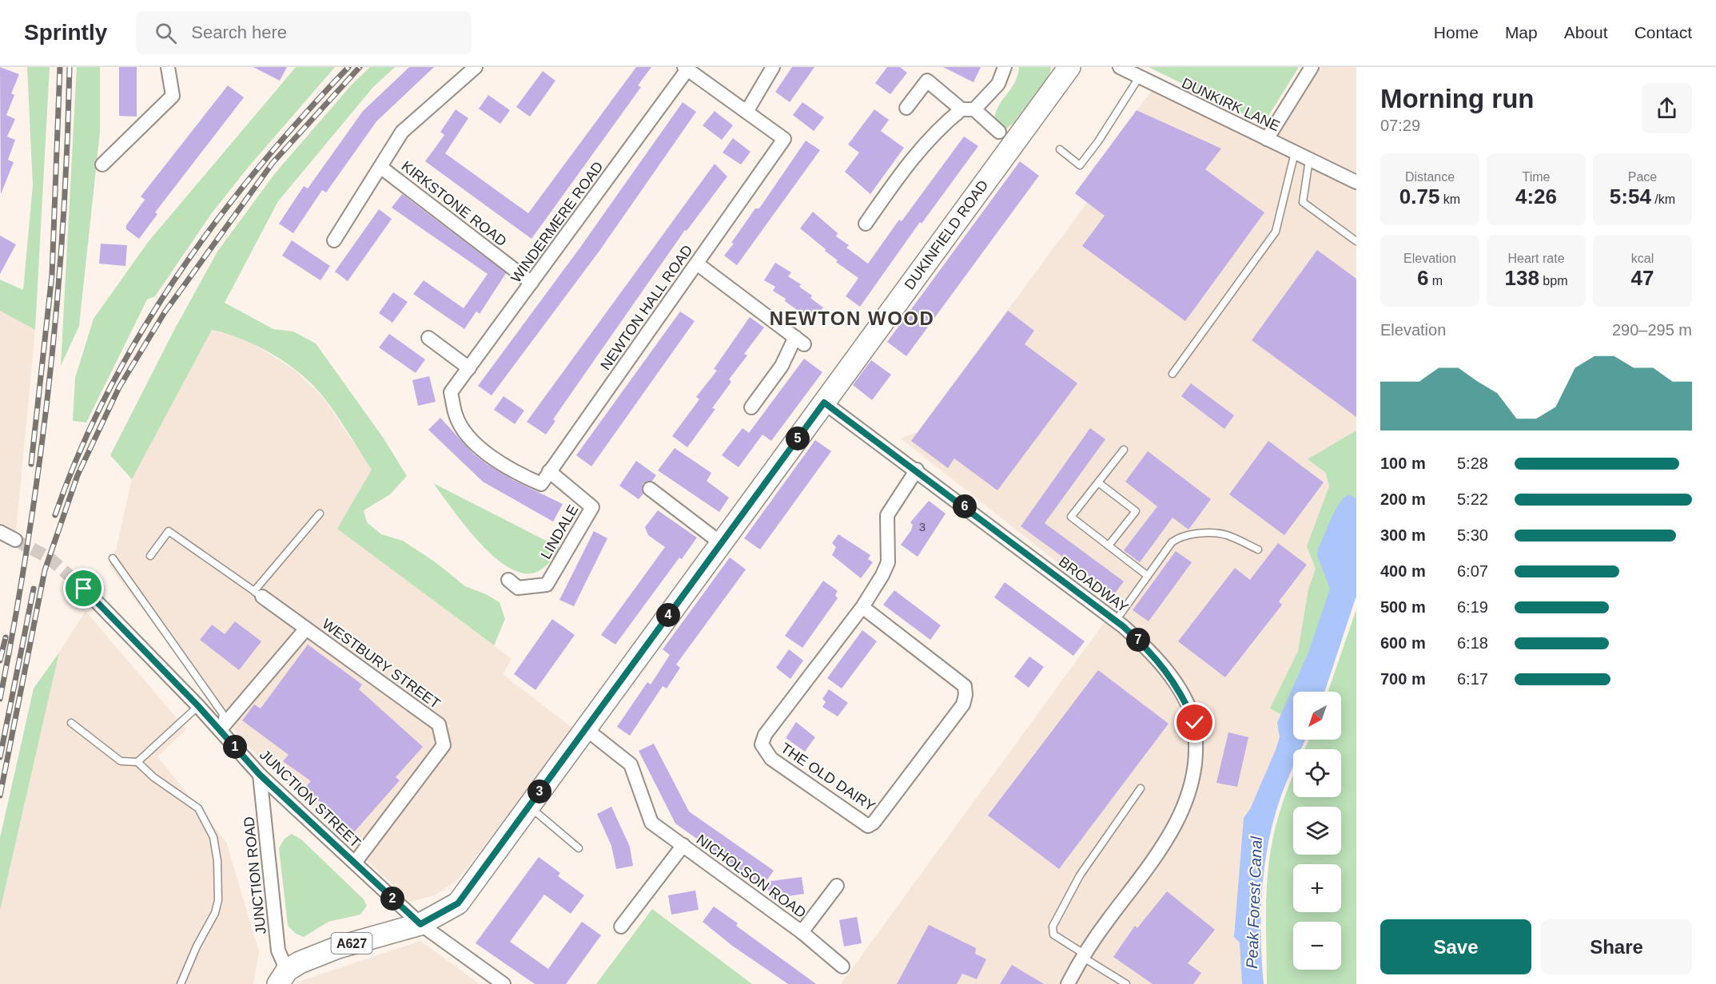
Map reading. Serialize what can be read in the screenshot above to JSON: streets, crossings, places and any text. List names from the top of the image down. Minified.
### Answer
{"streets":{"main road":["DUKINFIELD ROAD","A627"],"street":["DUNKIRK LANE","KIRKSTONE ROAD","WINDERMERE ROAD","NEWTON HALL ROAD","LINDALE","BROADWAY","WESTBURY STREET","THE OLD DAIRY","JUNCTION STREET","JUNCTION ROAD","NICHOLSON ROAD"]},"crossings":[["KIRKSTONE ROAD","WINDERMERE ROAD"],["WINDERMERE ROAD","NEWTON HALL ROAD"],["DUKINFIELD ROAD","BROADWAY"],["DUKINFIELD ROAD","JUNCTION STREET"],["DUKINFIELD ROAD","JUNCTION ROAD"],["DUKINFIELD ROAD","NICHOLSON ROAD"],["NEWTON HALL ROAD","LINDALE"],["BROADWAY","THE OLD DAIRY"],["WESTBURY STREET","JUNCTION STREET"],["JUNCTION STREET","JUNCTION ROAD"]],"districts":["NEWTON WOOD"],"water":["Peak Forest Canal"],"house_numbers":["3"],"north":"bottom left","page":{"header":"Sprintly","search":"Search here","nav":["Home","Map","About","Contact"],"heading":["Morning run","07:29"],"stats":[["Distance","0.75 km"],["Time","4:26"],["Pace","5:54 /km"],["Elevation","6 m"],["Heart rate","138 bpm"],["kcal","47"]],"chart":["Elevation","290–295 m"],"pins":["5","6","4","7","1","3","2"],"list":[{"name":"100 m","note":"5:28"},{"name":"200 m","note":"5:22"},{"name":"300 m","note":"5:30"},{"name":"400 m","note":"6:07"},{"name":"500 m","note":"6:19"},{"name":"600 m","note":"6:18"},{"name":"700 m","note":"6:17"}],"map_buttons":["+","−"],"buttons":["Save","Share"]}}
